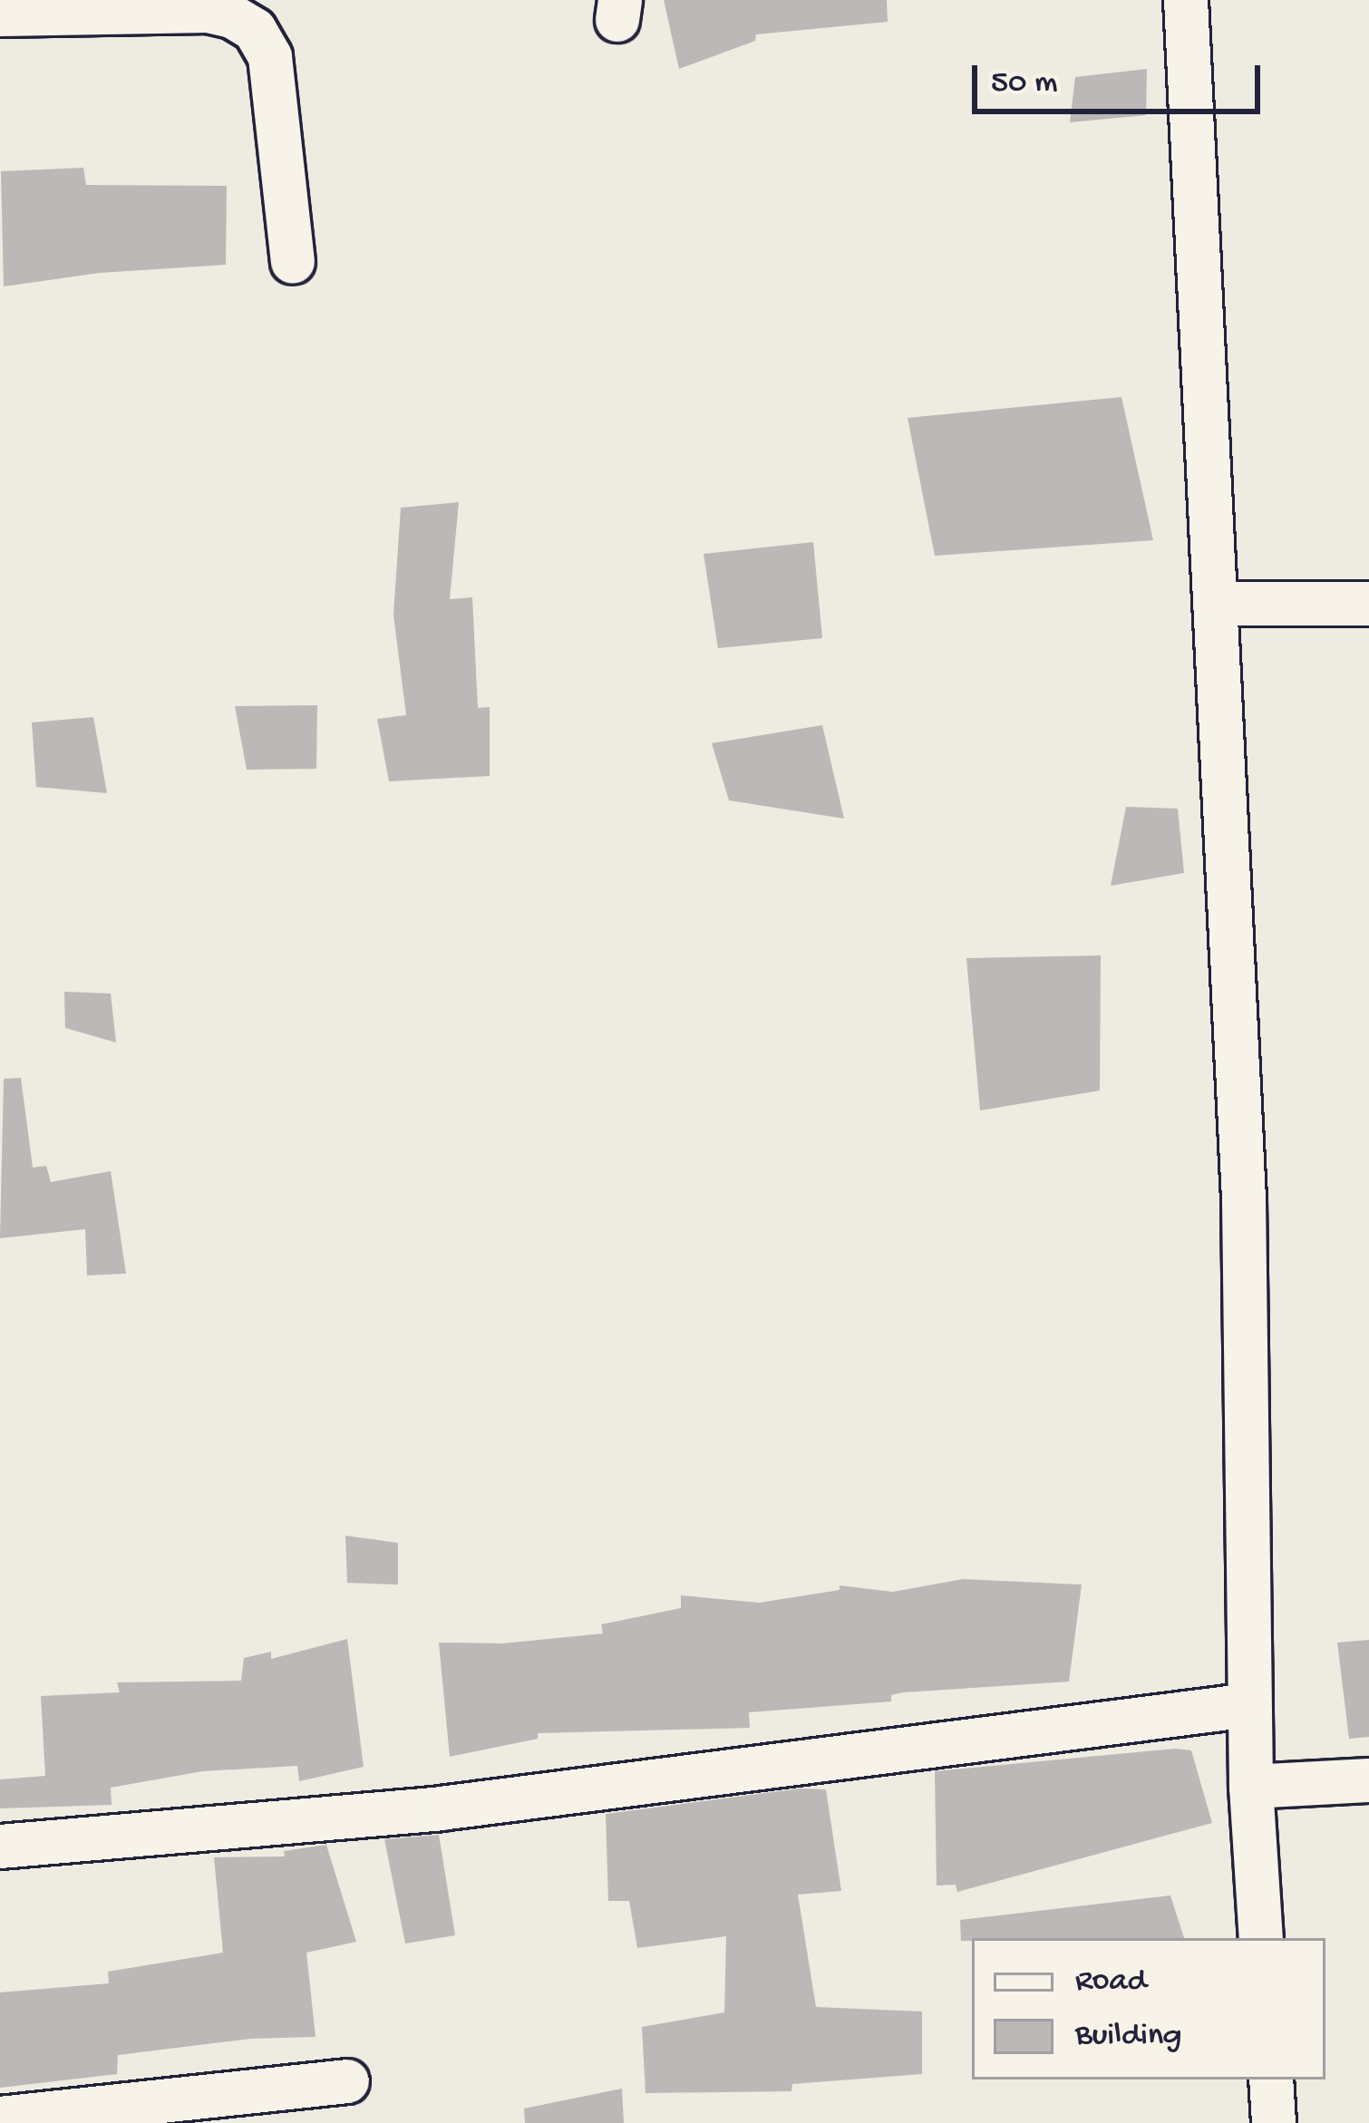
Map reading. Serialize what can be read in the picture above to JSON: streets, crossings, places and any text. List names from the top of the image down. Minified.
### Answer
{"legend":["Road","Building"],"scale_bar":"50 m"}
